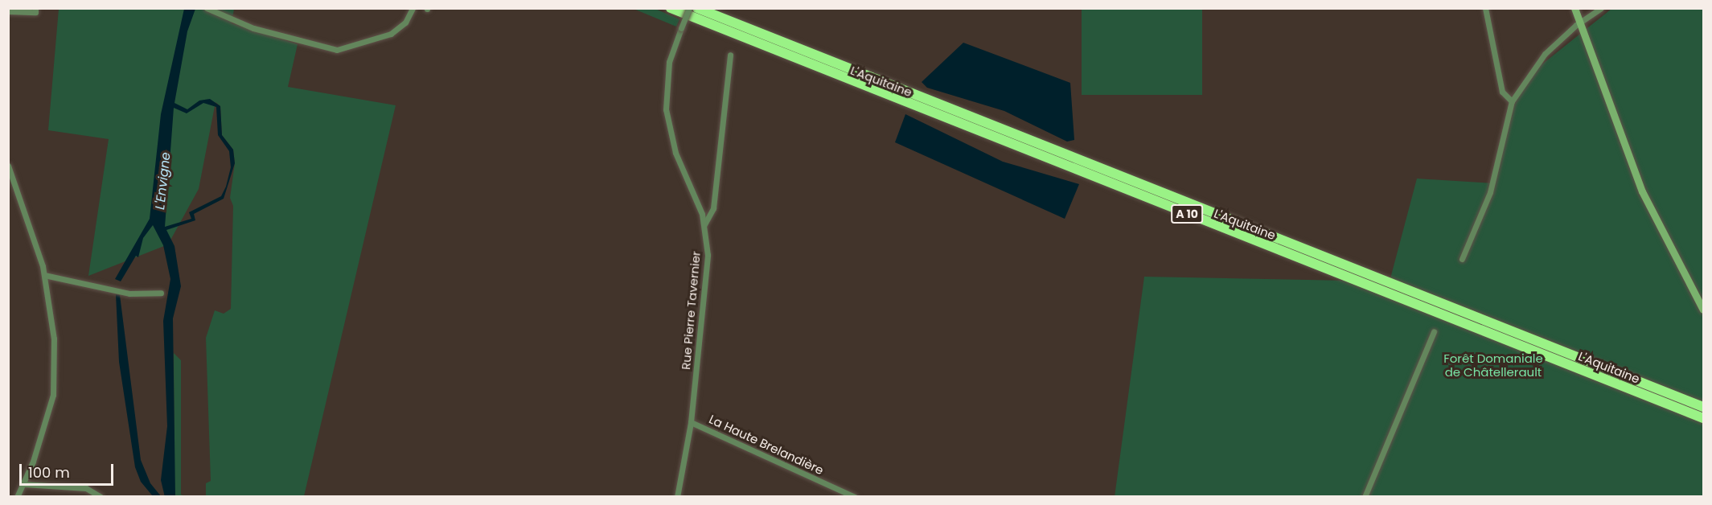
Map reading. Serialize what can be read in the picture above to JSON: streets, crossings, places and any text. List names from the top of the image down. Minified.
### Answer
{"streets":{"highway":["L'Aquitaine","A 10"],"street":["Rue Pierre Tavernier","La Haute Brelandière"]},"crossings":[["Rue Pierre Tavernier","La Haute Brelandière"]],"water":["L'Envigne"],"parks":["Forêt Domaniale de Châtellerault"],"scale_bar":"100 m"}
